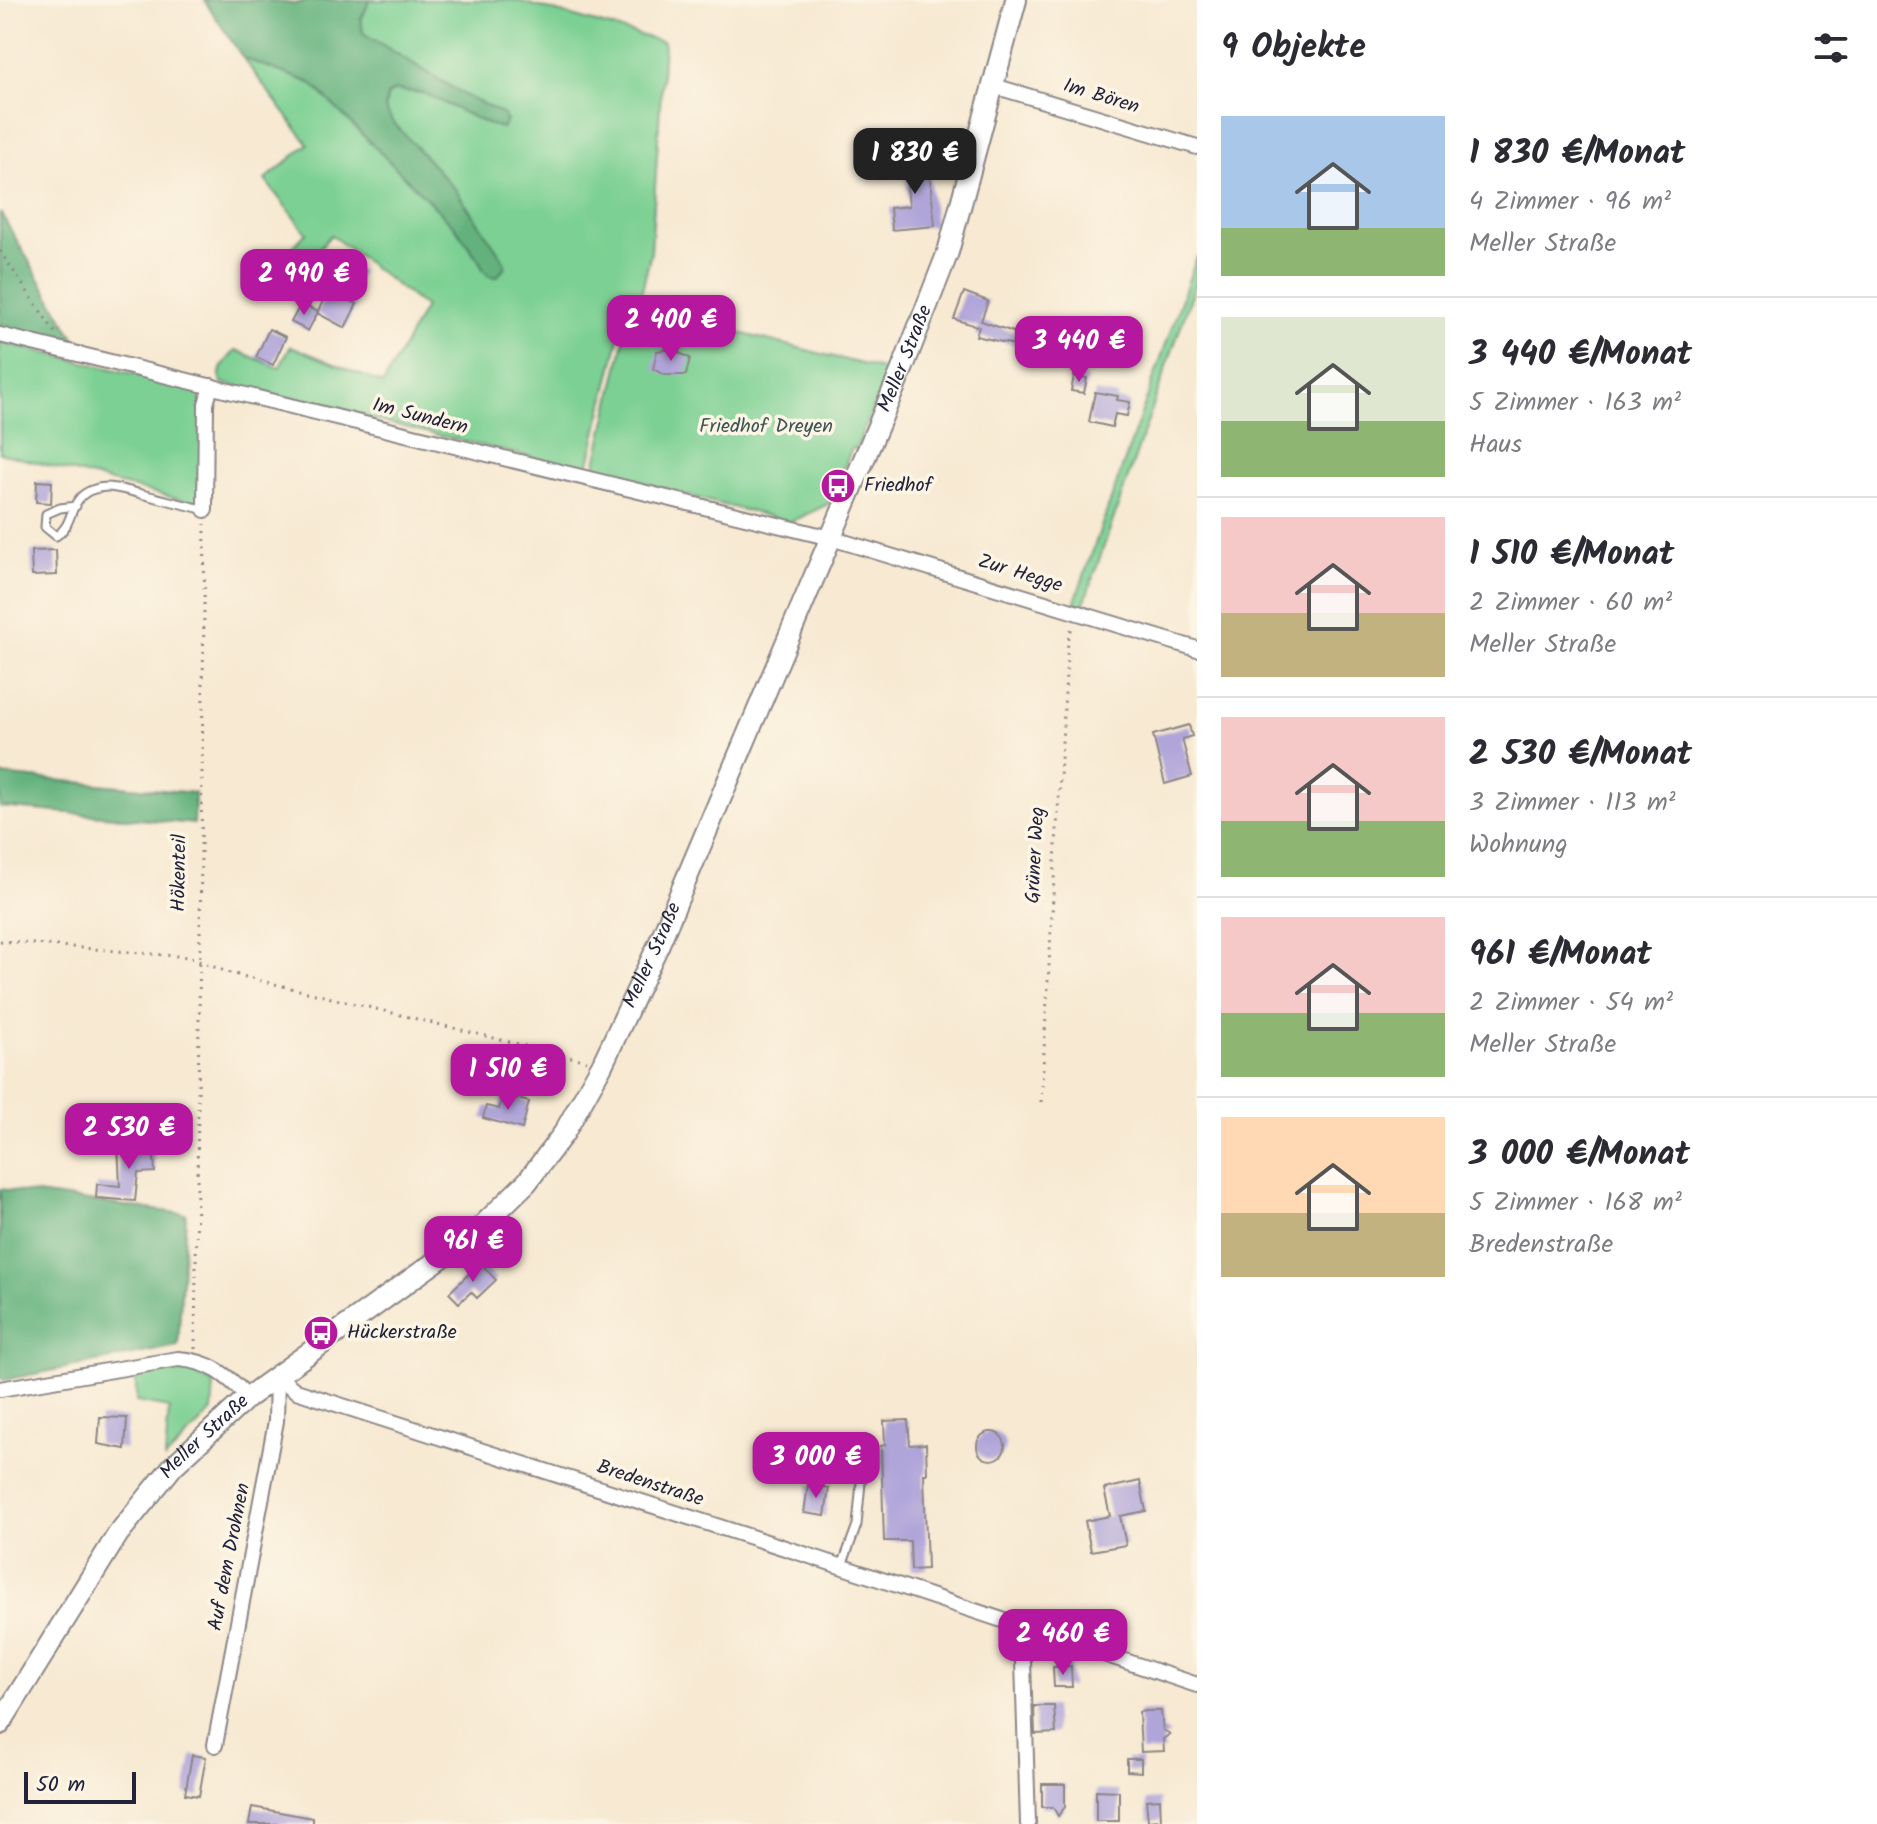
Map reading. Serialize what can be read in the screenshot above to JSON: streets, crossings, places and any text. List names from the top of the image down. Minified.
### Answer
{"streets":{"main road":["Meller Straße"],"street":["Im Bören","Im Sundern","Zur Hegge","Bredenstraße","Auf dem Drohnen"],"path":["Grüner Weg","Hökenteil"]},"crossings":[["Im Bören","Meller Straße"],["Meller Straße","Im Sundern"],["Meller Straße","Zur Hegge"],["Meller Straße","Bredenstraße"],["Meller Straße","Auf dem Drohnen"],["Im Sundern","Zur Hegge"],["Zur Hegge","Grüner Weg"],["Bredenstraße","Auf dem Drohnen"]],"parks":["Friedhof Dreyen"],"places":{"bus stop":["Friedhof","Hückerstraße"]},"scale_bar":"50 m","page":{"heading":"9 Objekte","list":[{"name":"1 830 €/Monat","note":"4 Zimmer · 96 m² · Meller Straße"},{"name":"3 440 €/Monat","note":"5 Zimmer · 163 m² · Haus"},{"name":"1 510 €/Monat","note":"2 Zimmer · 60 m² · Meller Straße"},{"name":"2 530 €/Monat","note":"3 Zimmer · 113 m² · Wohnung"},{"name":"961 €/Monat","note":"2 Zimmer · 54 m² · Meller Straße"},{"name":"3 000 €/Monat","note":"5 Zimmer · 168 m² · Bredenstraße"}],"price":["1 830 €","2 990 €","2 400 €","3 440 €","1 510 €","2 530 €","961 €","3 000 €","2 460 €"],"scale":"50 m"}}
